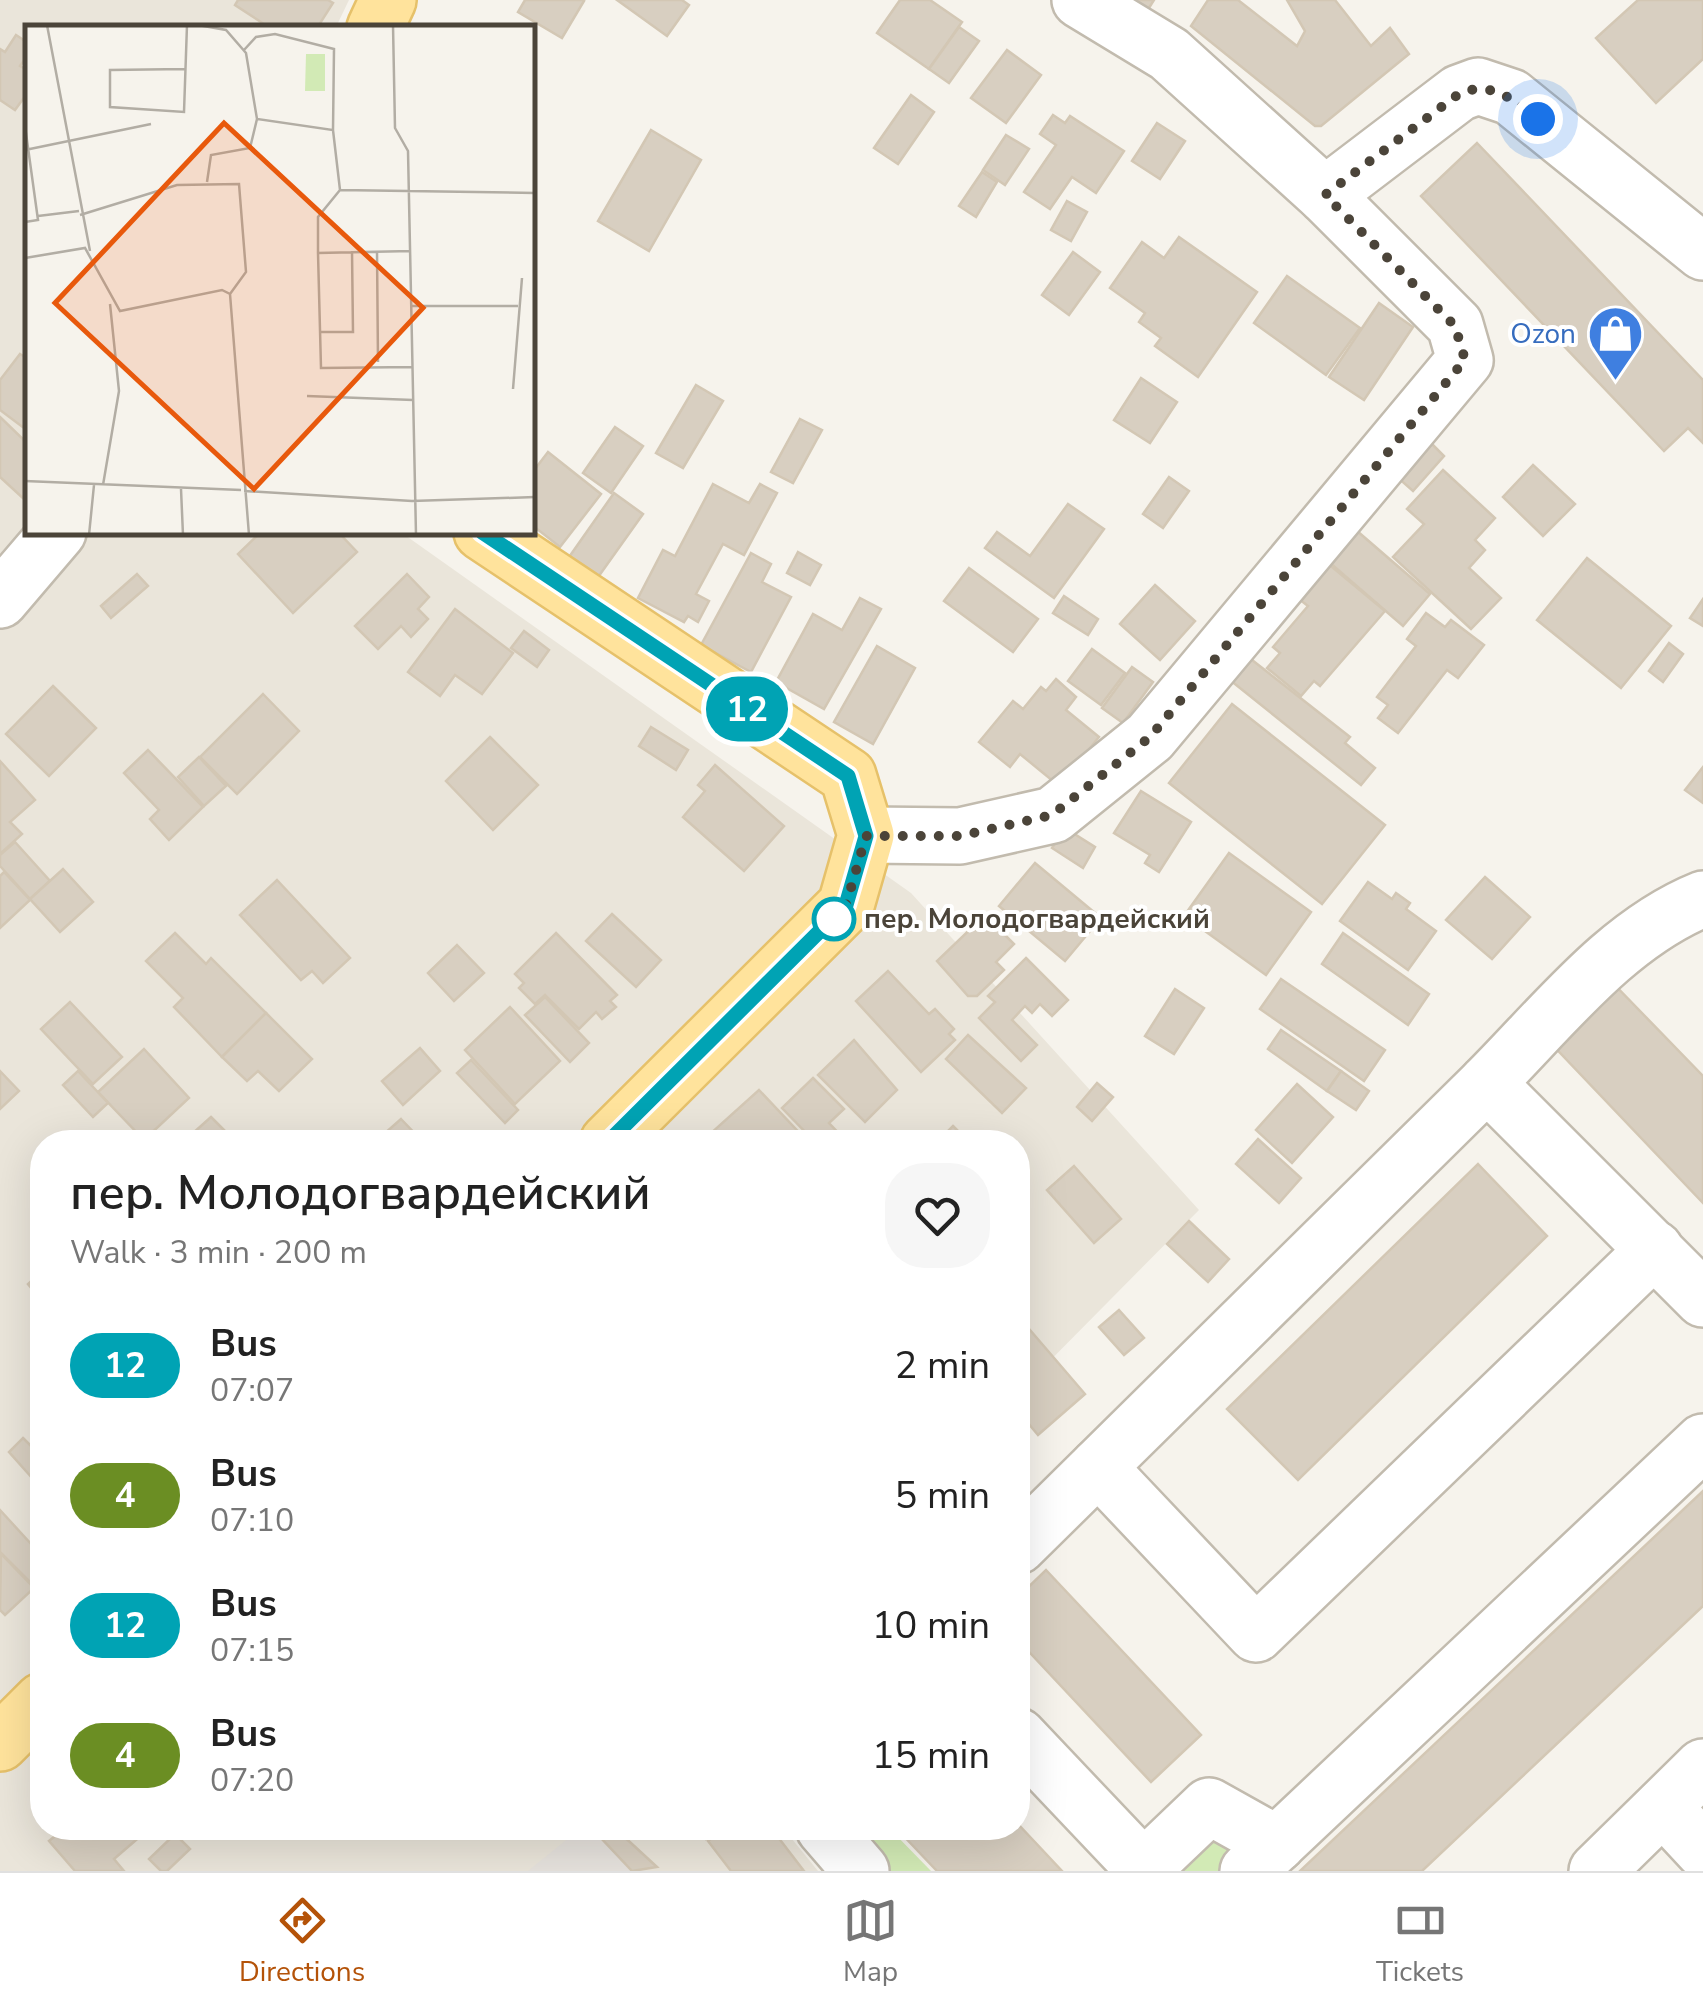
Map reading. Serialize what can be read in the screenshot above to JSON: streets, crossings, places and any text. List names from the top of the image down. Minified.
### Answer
{"places":{"shop":["Ozon"],"other":["пер. Молодогвардейский"]},"lines":["bus line 12"],"page":{"on_map":"12","heading":["пер. Молодогвардейский","Walk · 3 min · 200 m"],"list":[{"mark":"12","name":"Bus","note":"07:07","value":"2 min"},{"mark":"4","name":"Bus","note":"07:10","value":"5 min"},{"mark":"12","name":"Bus","note":"07:15","value":"10 min"},{"mark":"4","name":"Bus","note":"07:20","value":"15 min"}],"tabs":["Directions","Map","Tickets"]}}
